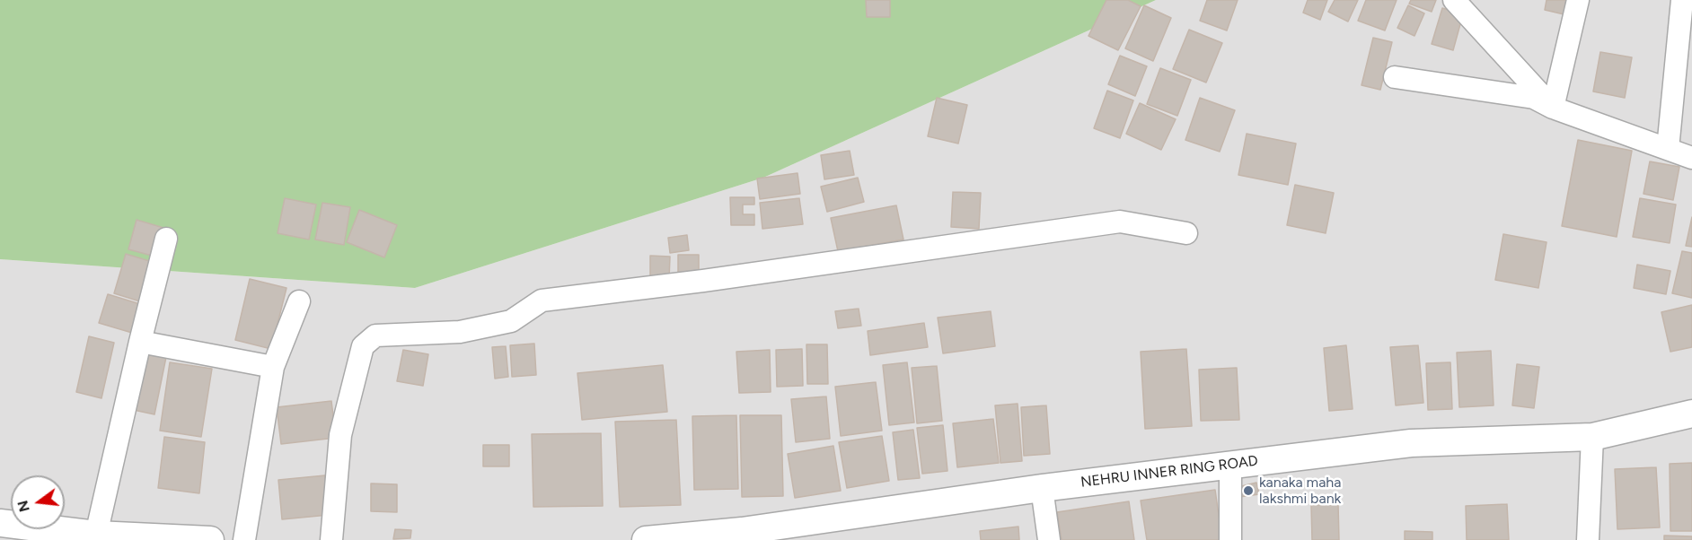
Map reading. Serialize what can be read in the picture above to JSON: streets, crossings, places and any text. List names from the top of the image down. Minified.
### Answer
{"streets":{"street":["NEHRU INNER RING ROAD"]},"places":["kanaka maha lakshmi bank"],"north":"left"}
